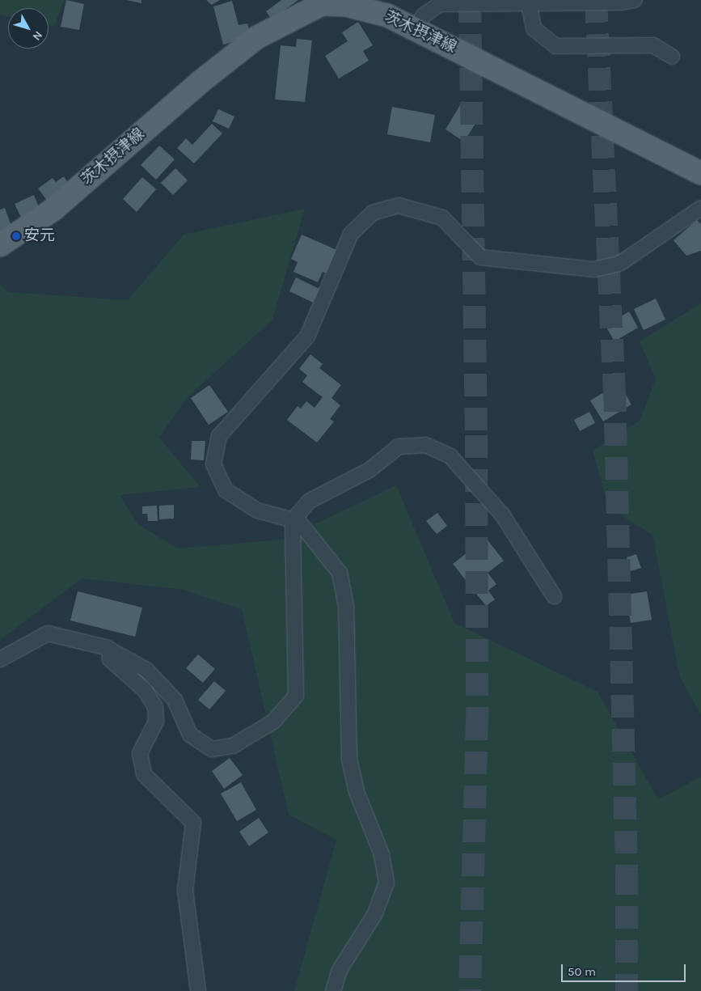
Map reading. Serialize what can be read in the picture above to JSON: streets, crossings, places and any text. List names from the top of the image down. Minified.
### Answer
{"streets":{"main road":["茨木摂津線"]},"places":["安元"],"scale_bar":"50 m","north":"bottom right"}
